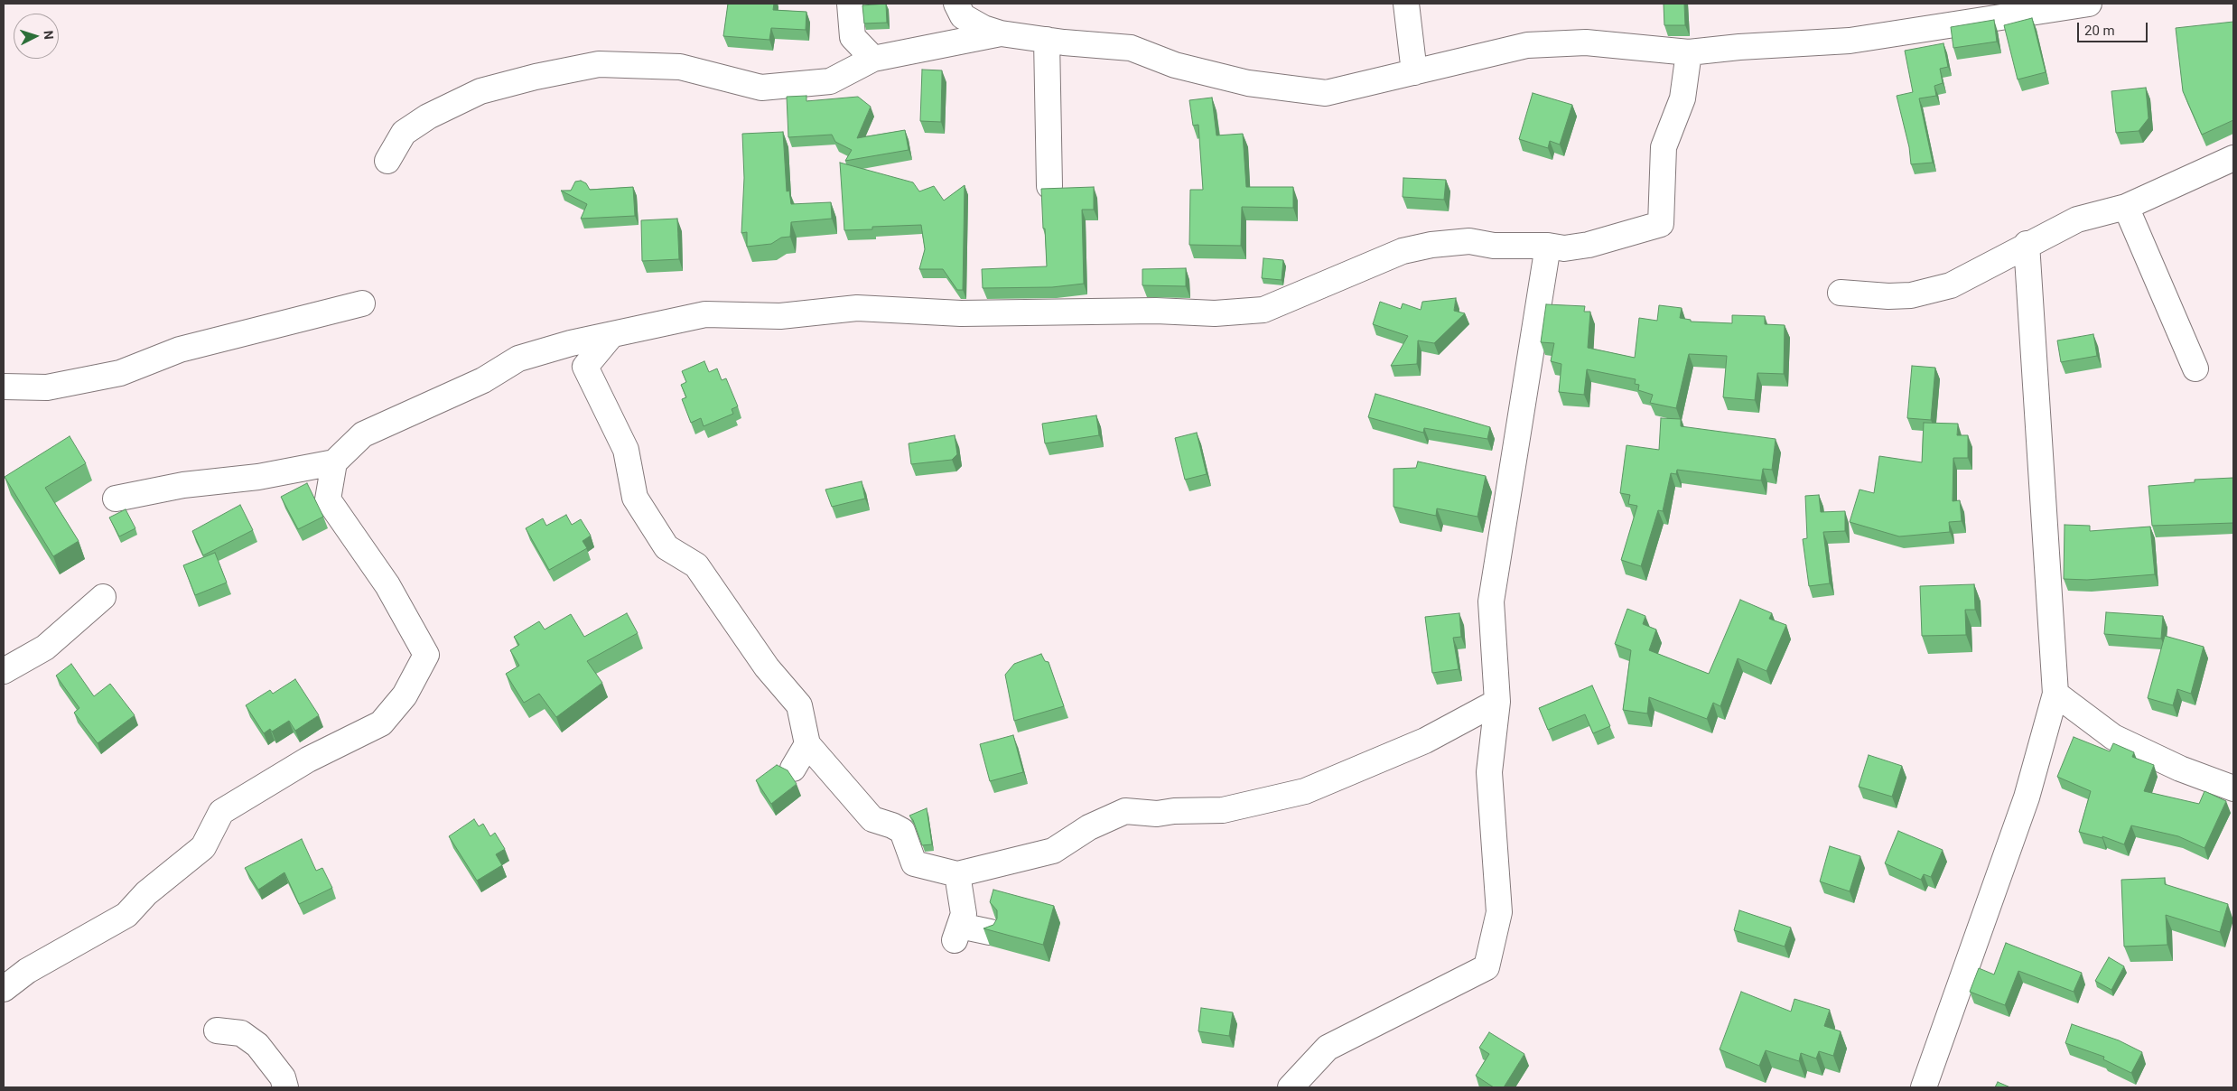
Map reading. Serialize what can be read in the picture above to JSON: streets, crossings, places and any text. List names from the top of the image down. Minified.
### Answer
{"scale_bar":"20 m","north":"right"}
